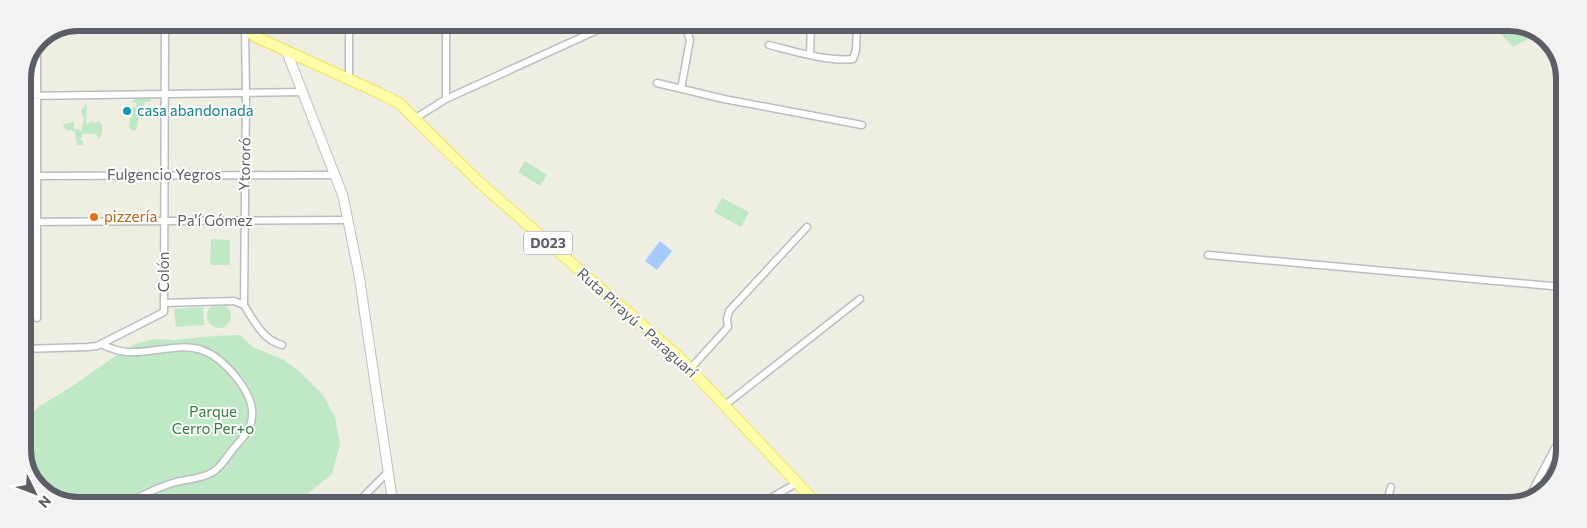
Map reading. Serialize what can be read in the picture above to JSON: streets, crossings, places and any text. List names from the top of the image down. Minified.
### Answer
{"streets":{"main road":["D023","Ruta Pirayú - Paraguarí"],"street":["Ytororó","Fulgencio Yegros","Pa'í Gómez","Colón"]},"crossings":[["Ytororó","Fulgencio Yegros"],["Ytororó","Pa'í Gómez"],["Fulgencio Yegros","Colón"],["Pa'í Gómez","Colón"]],"parks":["Parque Cerro Per+o"],"places":["casa abandonada","pizzería"],"north":"bottom right"}
